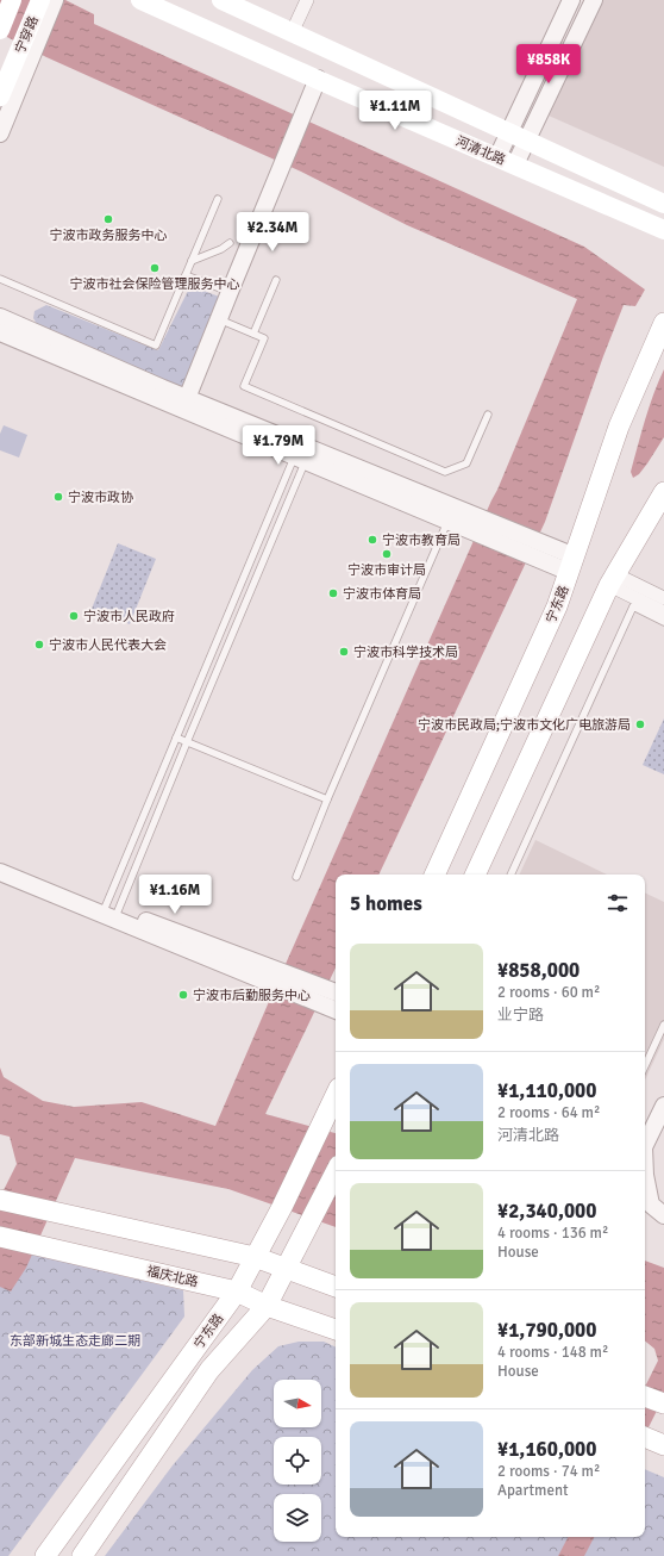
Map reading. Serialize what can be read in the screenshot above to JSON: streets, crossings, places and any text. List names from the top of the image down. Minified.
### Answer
{"streets":{"main road":["宁穿路","河清北路","宁东路","福庆北路"]},"crossings":[["宁东路","福庆北路"]],"parks":["东部新城生态走廊二期"],"places":["宁波市政务服务中心","宁波市社会保险管理服务中心","宁波市政协","宁波市教育局","宁波市审计局","宁波市体育局","宁波市人民政府","宁波市人民代表大会","宁波市科学技术局","宁波市民政局;宁波市文化广电旅游局","宁波市后勤服务中心"],"north":"right","page":{"price":["¥858K","¥1.11M","¥2.34M","¥1.79M","¥1.16M"],"heading":"5 homes","list":[{"name":"¥858,000","note":"2 rooms · 60 m² · 业宁路"},{"name":"¥1,110,000","note":"2 rooms · 64 m² · 河清北路"},{"name":"¥2,340,000","note":"4 rooms · 136 m² · House"},{"name":"¥1,790,000","note":"4 rooms · 148 m² · House"},{"name":"¥1,160,000","note":"2 rooms · 74 m² · Apartment"}]}}
